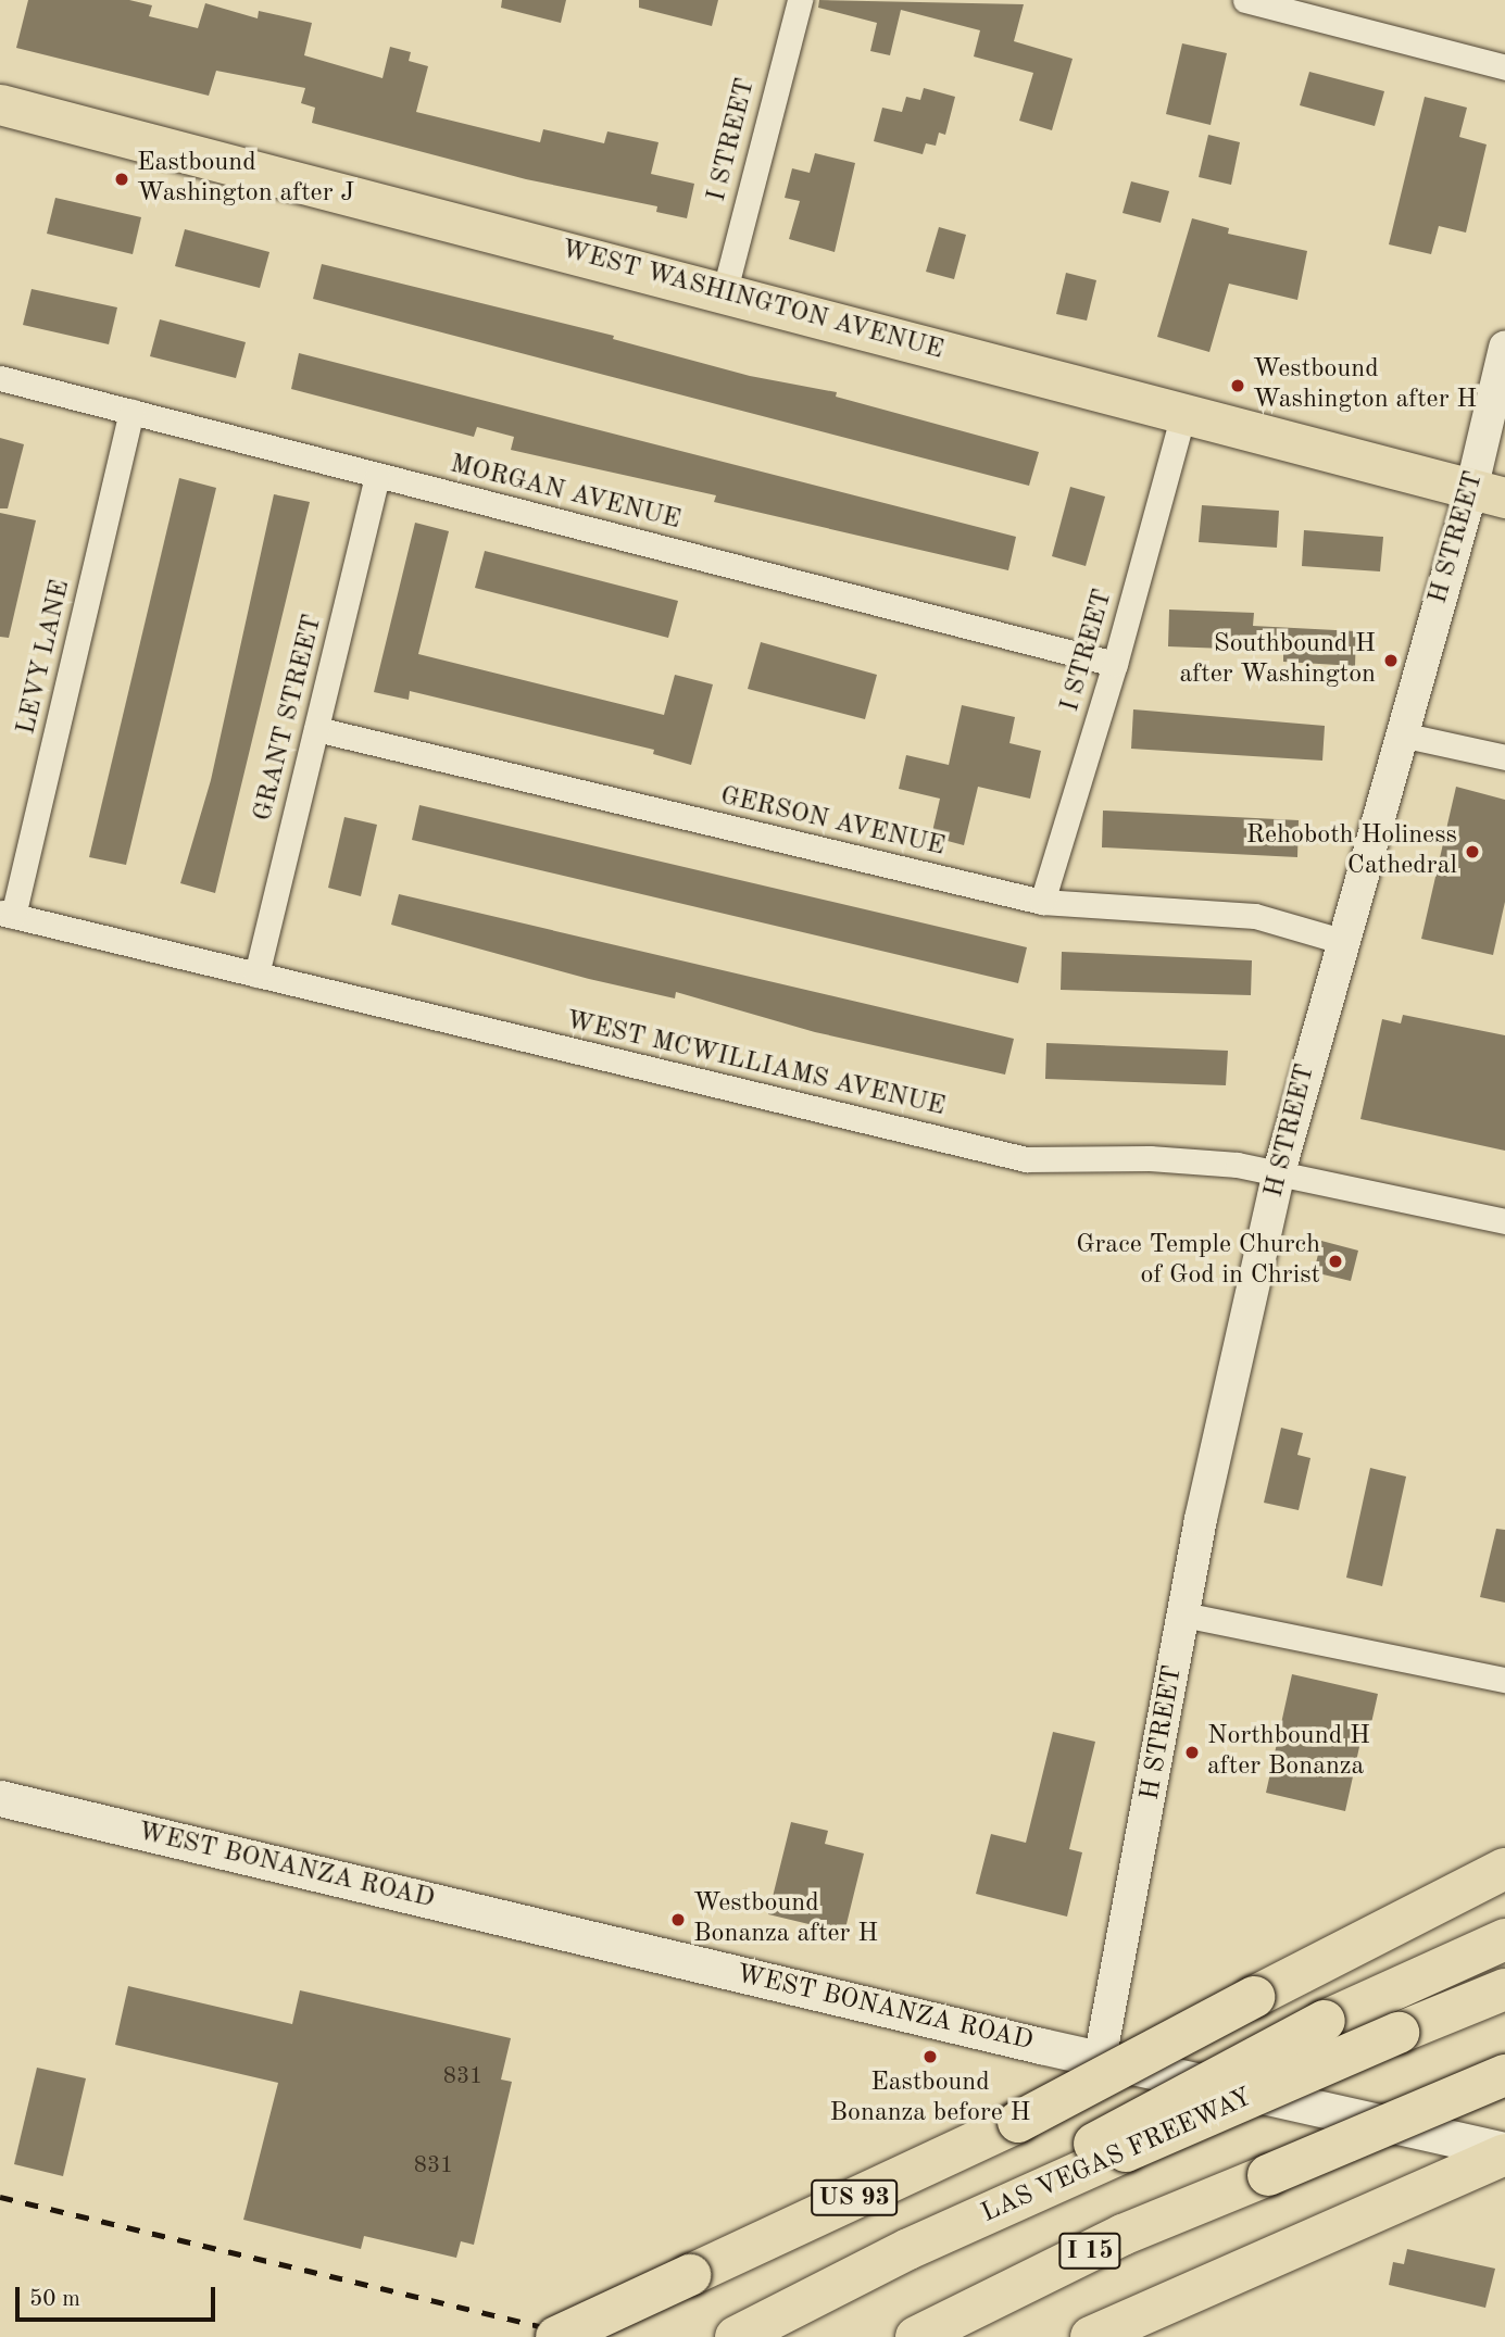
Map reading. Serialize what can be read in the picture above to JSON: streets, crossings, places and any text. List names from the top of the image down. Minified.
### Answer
{"streets":{"highway":["LAS VEGAS FREEWAY","US 93","I 15"],"main road":["WEST WASHINGTON AVENUE","WEST BONANZA ROAD"],"street":["I STREET","MORGAN AVENUE","H STREET","LEVY LANE","GRANT STREET","GERSON AVENUE","WEST MCWILLIAMS AVENUE"]},"crossings":[["I STREET","WEST WASHINGTON AVENUE"],["I STREET","MORGAN AVENUE"],["I STREET","GERSON AVENUE"],["WEST WASHINGTON AVENUE","H STREET"],["MORGAN AVENUE","LEVY LANE"],["MORGAN AVENUE","GRANT STREET"],["H STREET","GERSON AVENUE"],["H STREET","WEST MCWILLIAMS AVENUE"],["H STREET","WEST BONANZA ROAD"],["LEVY LANE","WEST MCWILLIAMS AVENUE"],["GRANT STREET","GERSON AVENUE"],["GRANT STREET","WEST MCWILLIAMS AVENUE"]],"places":["Eastbound Washington after J","Westbound Washington after H","Southbound H after Washington","Rehoboth Holiness Cathedral","Grace Temple Church of God in Christ","Northbound H after Bonanza","Westbound Bonanza after H","Eastbound Bonanza before H"],"house_numbers":["831","831"],"scale_bar":"50 m"}
